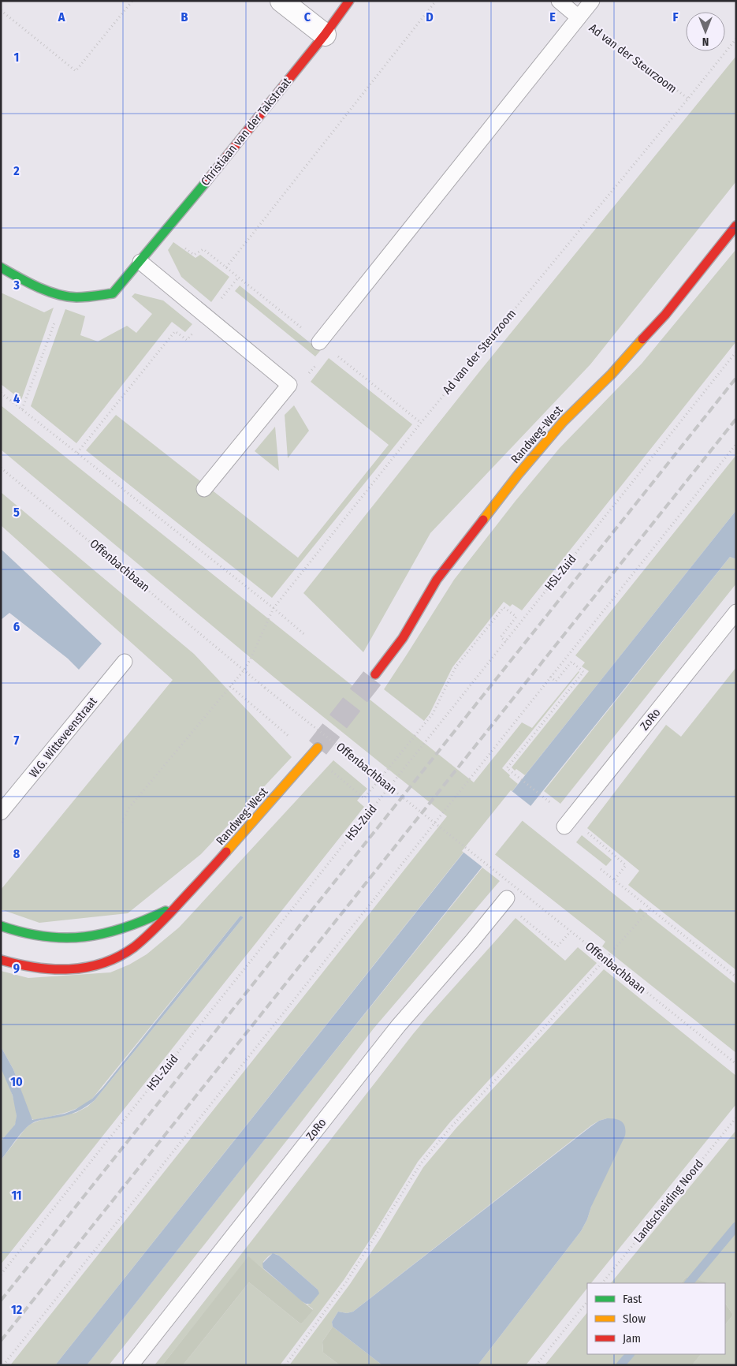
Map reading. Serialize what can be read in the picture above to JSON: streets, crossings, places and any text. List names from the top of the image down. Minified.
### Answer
{"streets":{"main road":["Christiaan van der Takstraat","Randweg-West"],"lane":["Ad van der Steurzoom","ZoRo","W.G. Witteveenstraat"],"path":["Offenbachbaan","HSL-Zuid","Landscheiding Noord"]},"crossings":[["Ad van der Steurzoom","Offenbachbaan"]],"legend":["Fast","Slow","Jam"],"north":"bottom","grid":{"columns":["A","B","C","D","E","F"],"rows":["1","2","3","4","5","6","7","8","9","10","11","12"]}}
